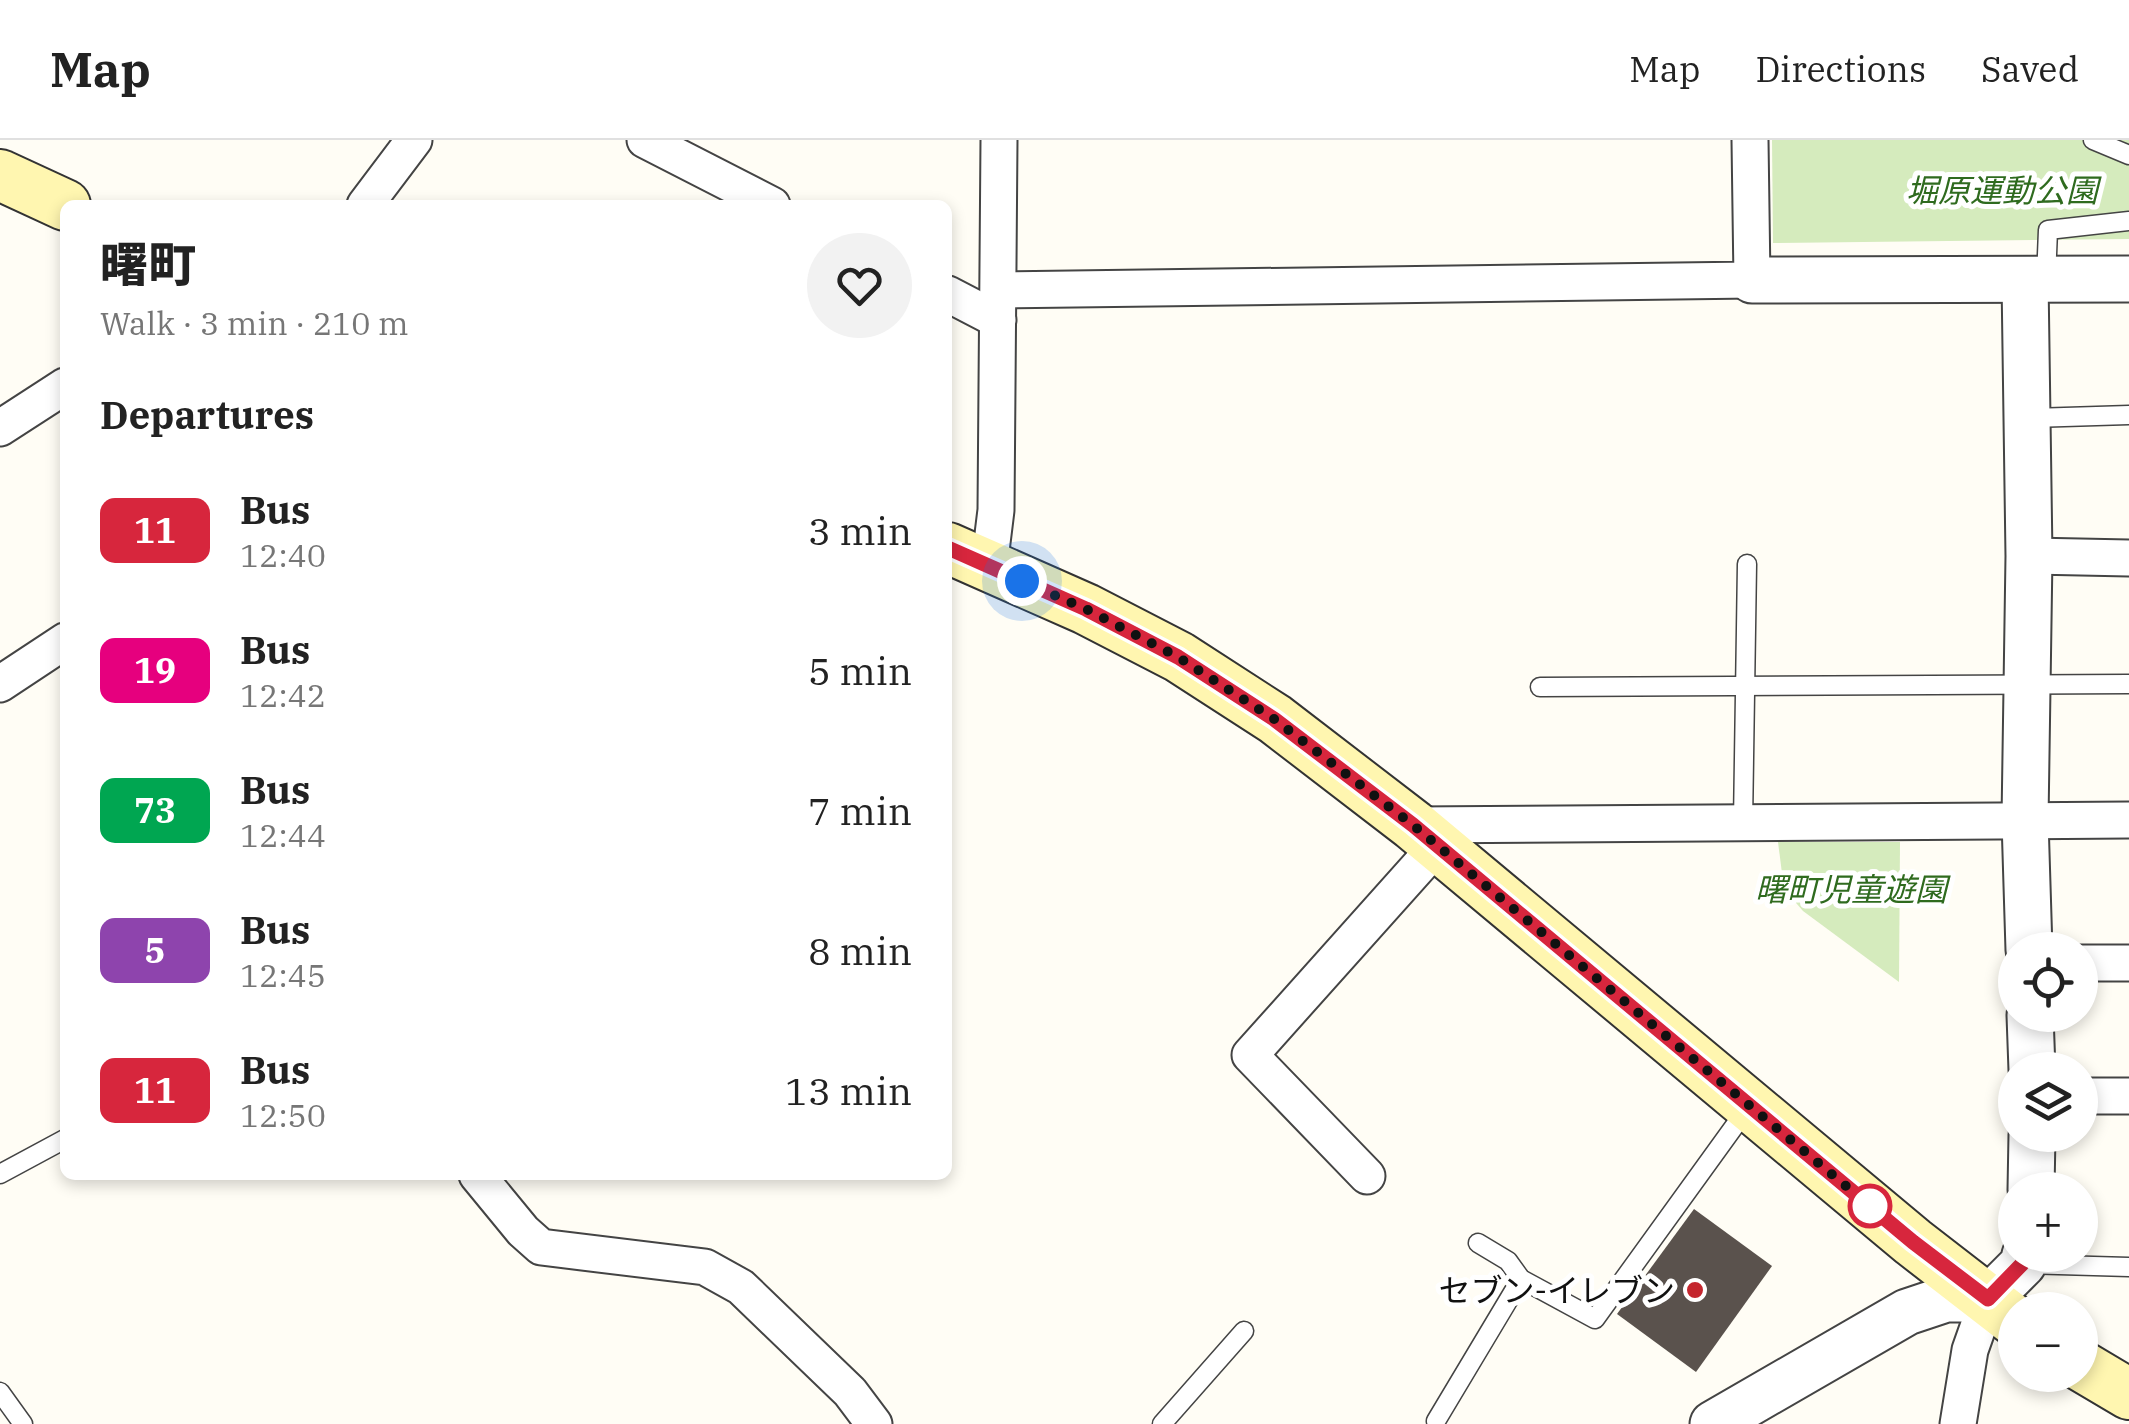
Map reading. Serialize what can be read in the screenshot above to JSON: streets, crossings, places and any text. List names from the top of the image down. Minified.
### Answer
{"parks":["堀原運動公園","曙町児童遊園"],"places":["セブン-イレブン"],"lines":["bus line 11"],"page":{"header":"Map","nav":["Map","Directions","Saved"],"heading":[["曙町","Walk · 3 min · 210 m"],"Departures"],"list":[{"mark":"11","name":"Bus","note":"12:40","value":"3 min"},{"mark":"19","name":"Bus","note":"12:42","value":"5 min"},{"mark":"73","name":"Bus","note":"12:44","value":"7 min"},{"mark":"5","name":"Bus","note":"12:45","value":"8 min"},{"mark":"11","name":"Bus","note":"12:50","value":"13 min"}],"map_buttons":["+","−"]}}
